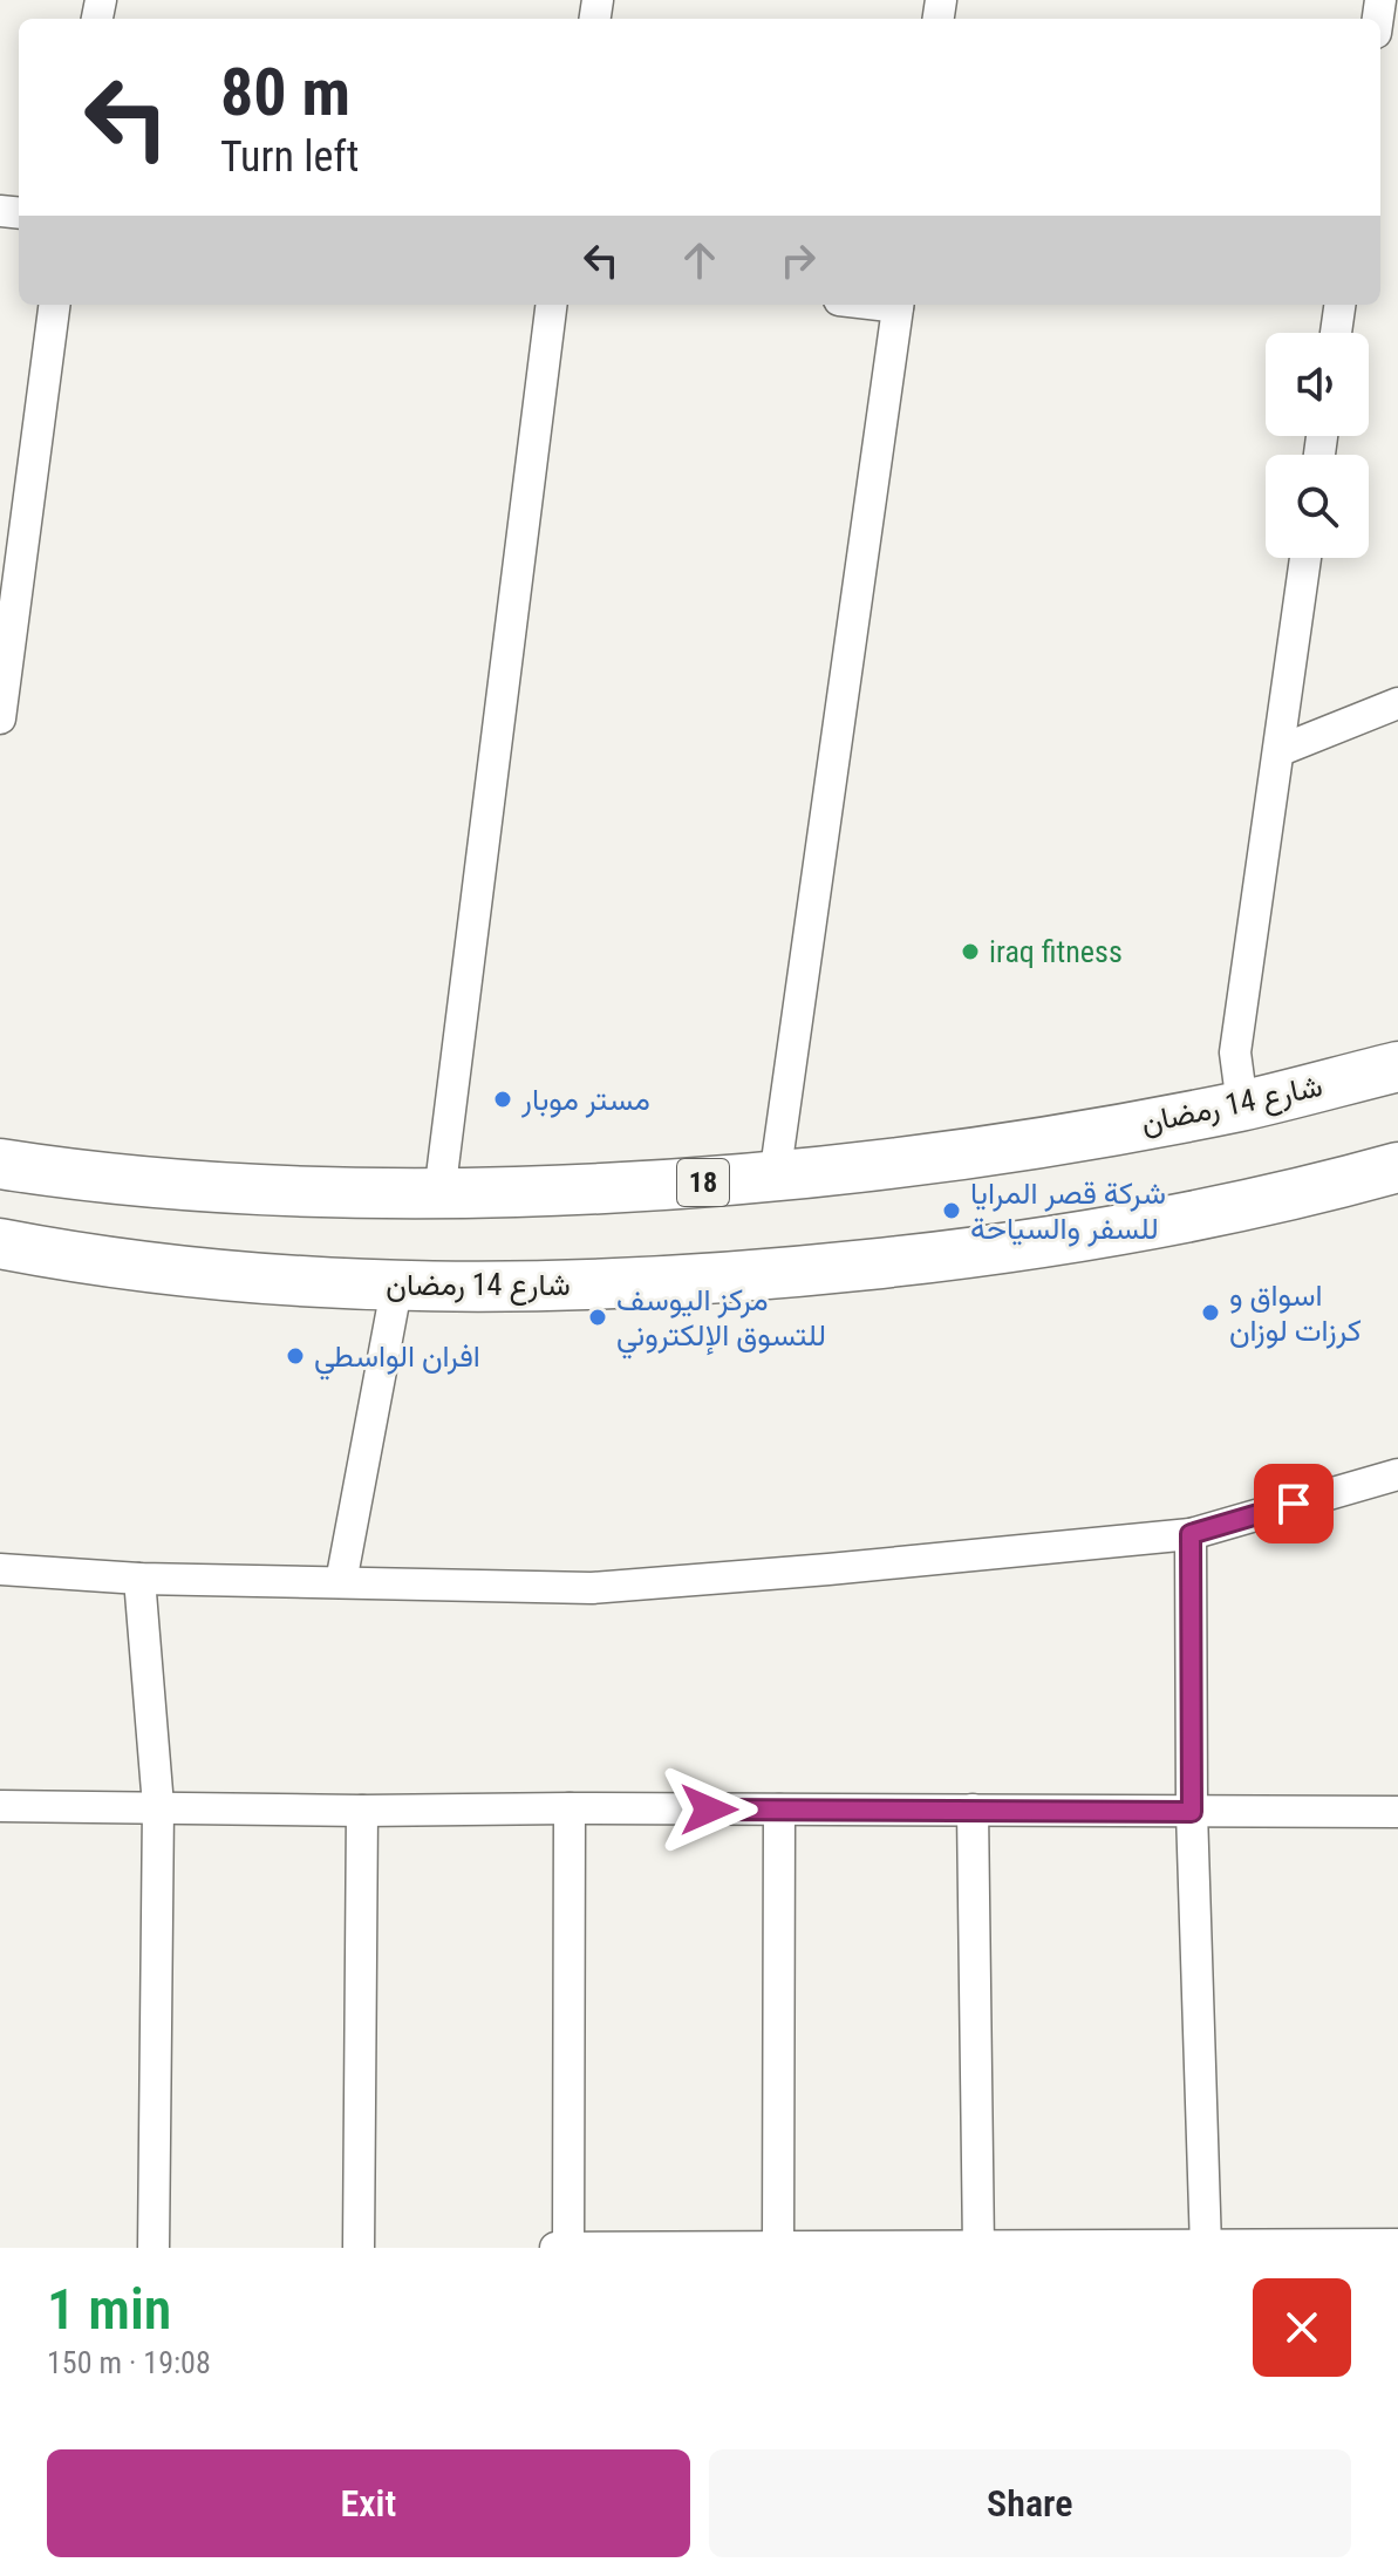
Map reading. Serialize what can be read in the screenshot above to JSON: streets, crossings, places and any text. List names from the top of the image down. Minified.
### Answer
{"streets":{"main road":["شارع 14 رمضان","18"]},"places":["iraq fitness","مستر موبار","شركة قصر المرايا للسفر والسياحة","اسواق و كرزات لوزان","مركز اليوسف للتسوق الإلكتروني","افران الواسطي"],"page":{"turn":["80 m","Turn left"],"heading":["1 min","150 m · 19:08"],"buttons":["Exit","Share"]}}
